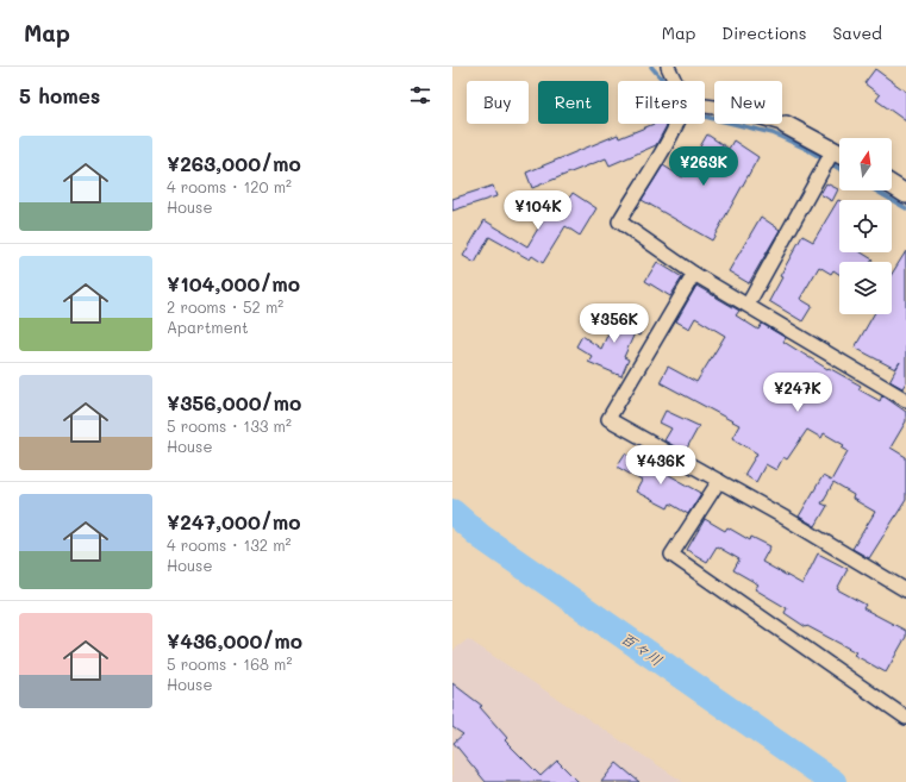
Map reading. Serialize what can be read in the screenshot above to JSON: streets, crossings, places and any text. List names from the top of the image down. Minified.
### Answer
{"water":["百々川"],"north":"top","page":{"header":"Map","nav":["Map","Directions","Saved"],"heading":"5 homes","chip":["Buy","Rent","Filters","New"],"list":[{"name":"¥263,000/mo","note":"4 rooms · 120 m² · House"},{"name":"¥104,000/mo","note":"2 rooms · 52 m² · Apartment"},{"name":"¥356,000/mo","note":"5 rooms · 133 m² · House"},{"name":"¥247,000/mo","note":"4 rooms · 132 m² · House"},{"name":"¥436,000/mo","note":"5 rooms · 168 m² · House"}],"price":["¥263K","¥104K","¥356K","¥247K","¥436K"]}}
